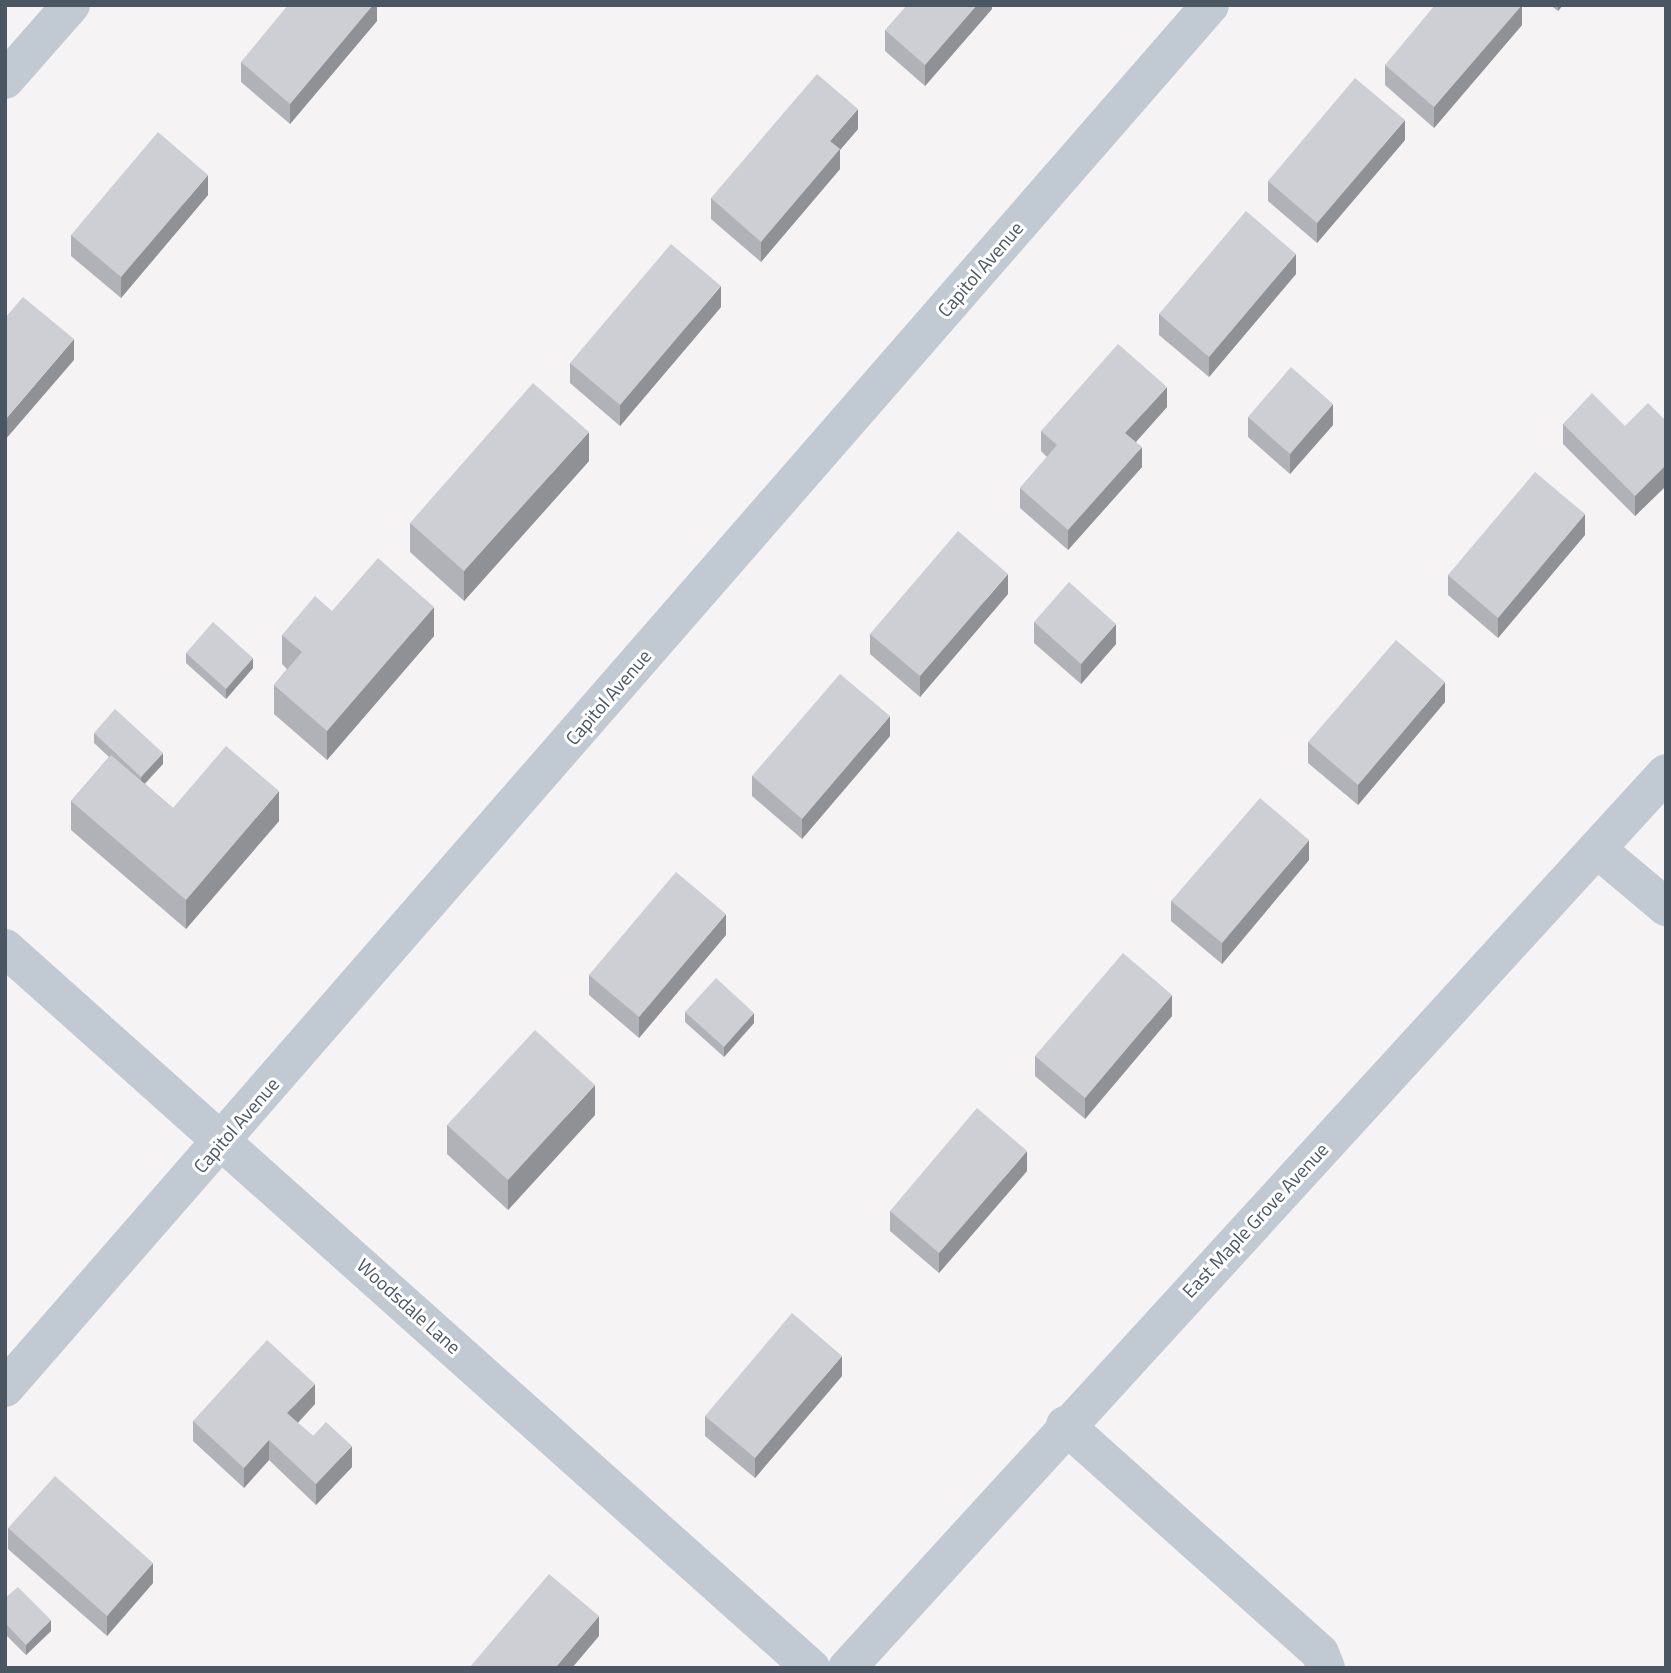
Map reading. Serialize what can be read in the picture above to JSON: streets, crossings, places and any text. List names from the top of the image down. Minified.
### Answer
{"streets":{"street":["Capitol Avenue","East Maple Grove Avenue","Woodsdale Lane"]},"crossings":[["Capitol Avenue","Woodsdale Lane"]]}
